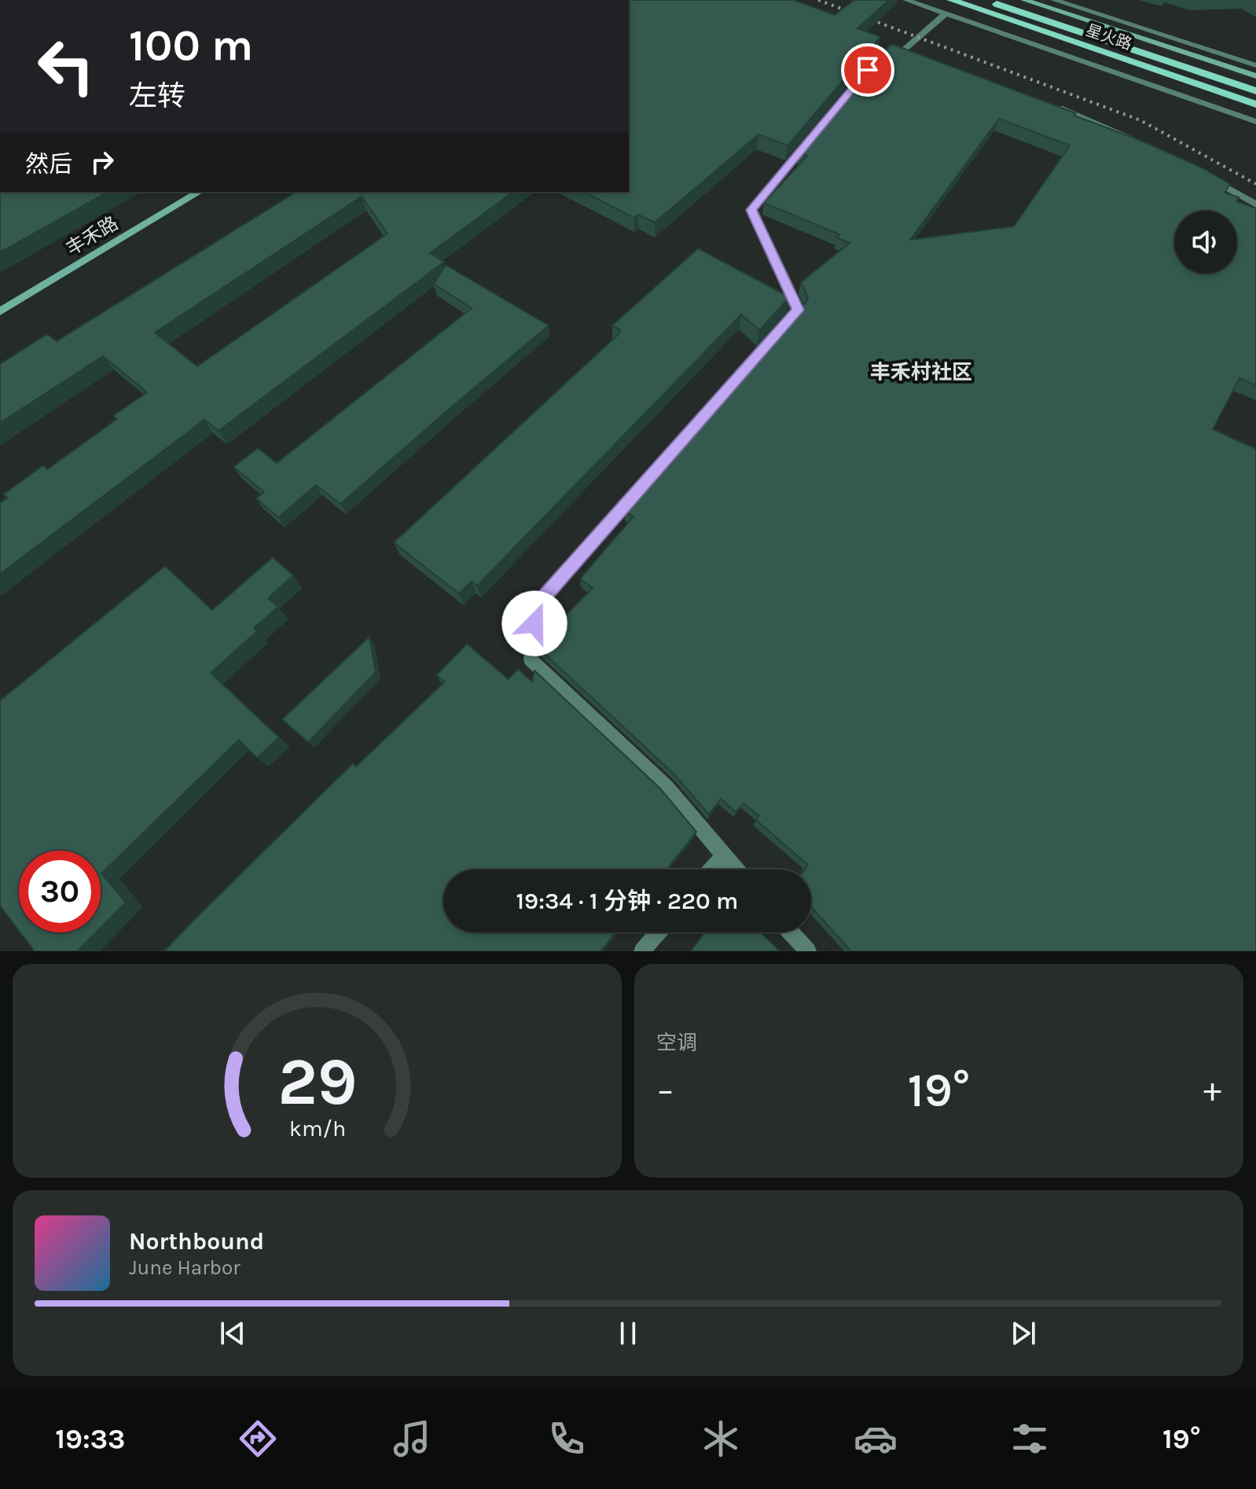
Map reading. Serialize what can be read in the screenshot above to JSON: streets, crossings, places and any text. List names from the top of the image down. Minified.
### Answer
{"streets":{"main road":["星火路"],"street":["丰禾路"]},"districts":["丰禾村社区"],"page":{"turn":["100 m","左转"],"then":"然后","limit":"30","trip":"19:34 · 1 分钟 · 220 m","tile":"空调","heat":["−","19°","+"],"song":["Northbound","June Harbor"],"tabs":["19:33","19°"],"gauge":["29","km/h"]}}
